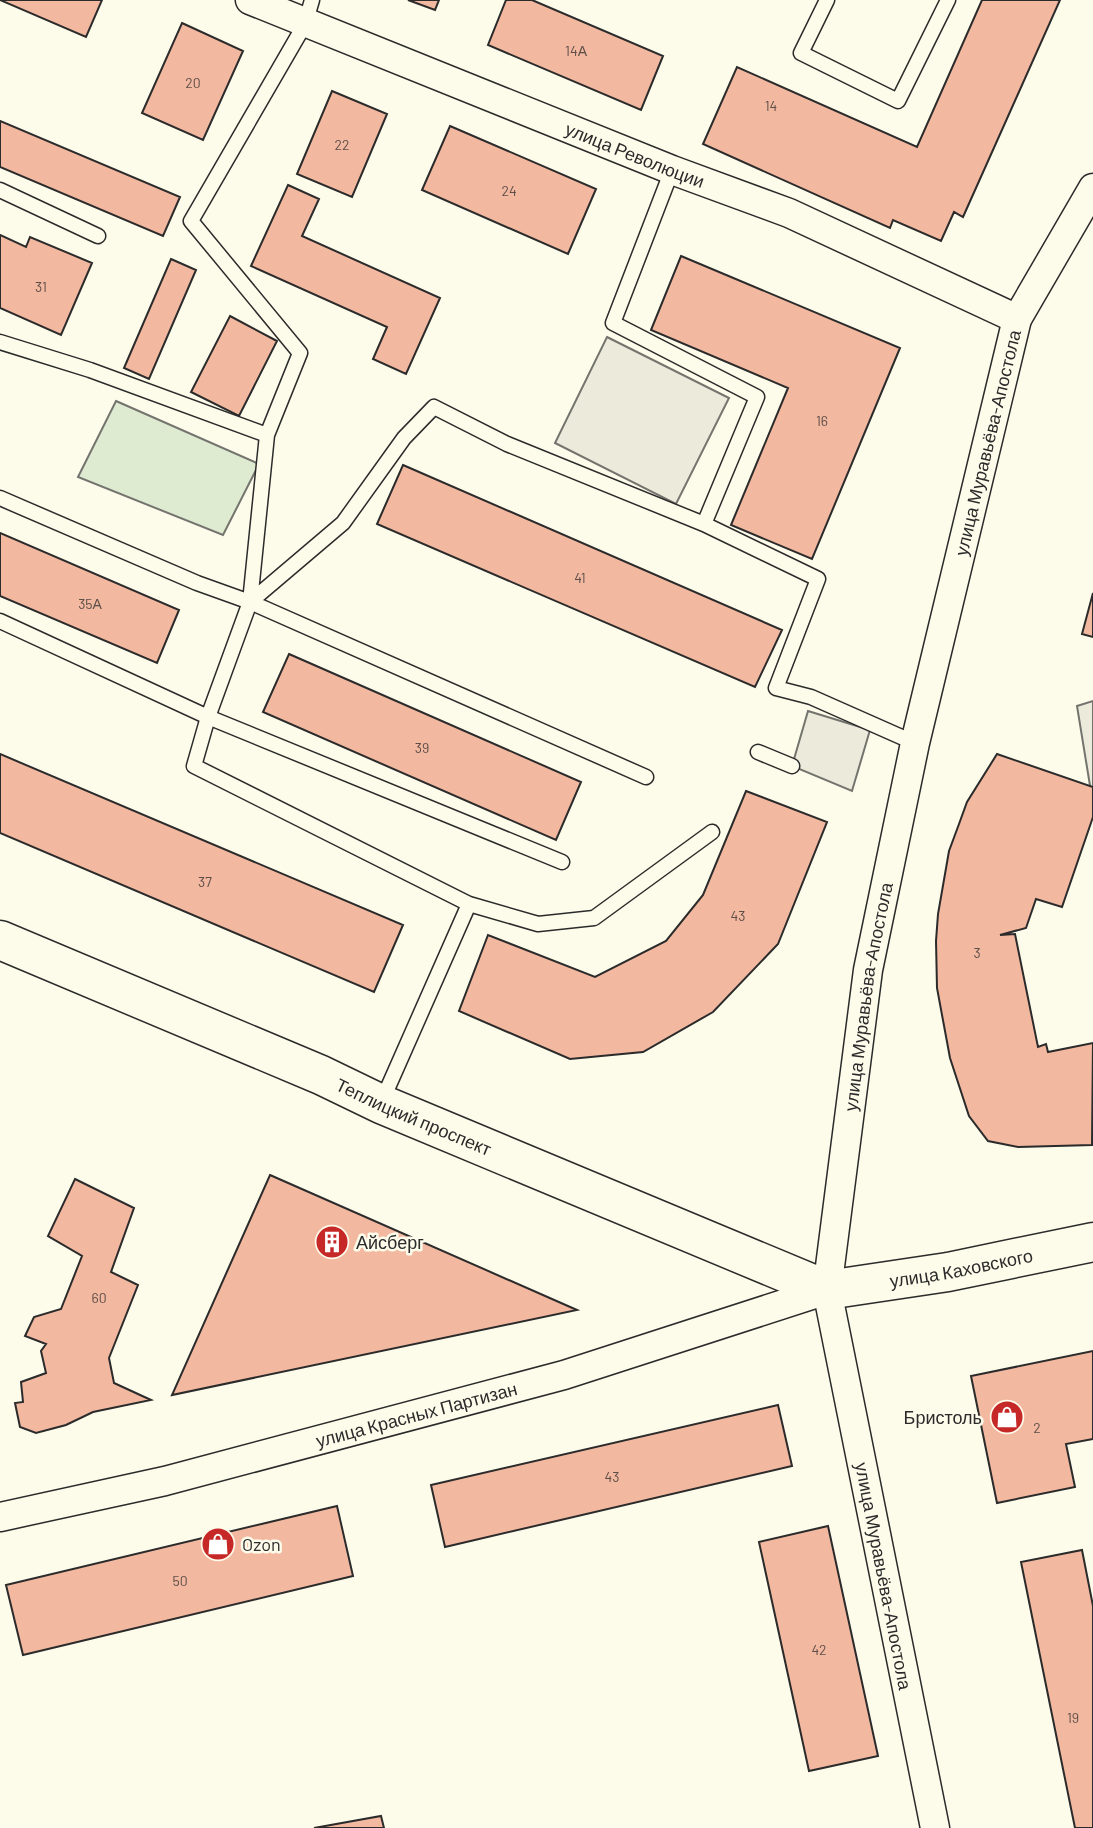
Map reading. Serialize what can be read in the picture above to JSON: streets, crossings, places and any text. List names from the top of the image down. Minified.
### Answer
{"streets":{"main road":["Теплицкий проспект","улица Каховского"],"street":["улица Революции","улица Муравьёва-Апостола","улица Красных Партизан"]},"crossings":[["улица Революции","улица Муравьёва-Апостола"],["улица Муравьёва-Апостола","Теплицкий проспект"],["улица Муравьёва-Апостола","улица Каховского"],["улица Муравьёва-Апостола","улица Красных Партизан"],["Теплицкий проспект","улица Каховского"],["Теплицкий проспект","улица Красных Партизан"],["улица Каховского","улица Красных Партизан"]],"places":{"building":["Айсберг"],"shop":["Бристоль","Ozon"]},"house_numbers":["14А","20","14","22","24","31","16","41","35А","39","37","43","3","60","2","43","50","42","19"]}
